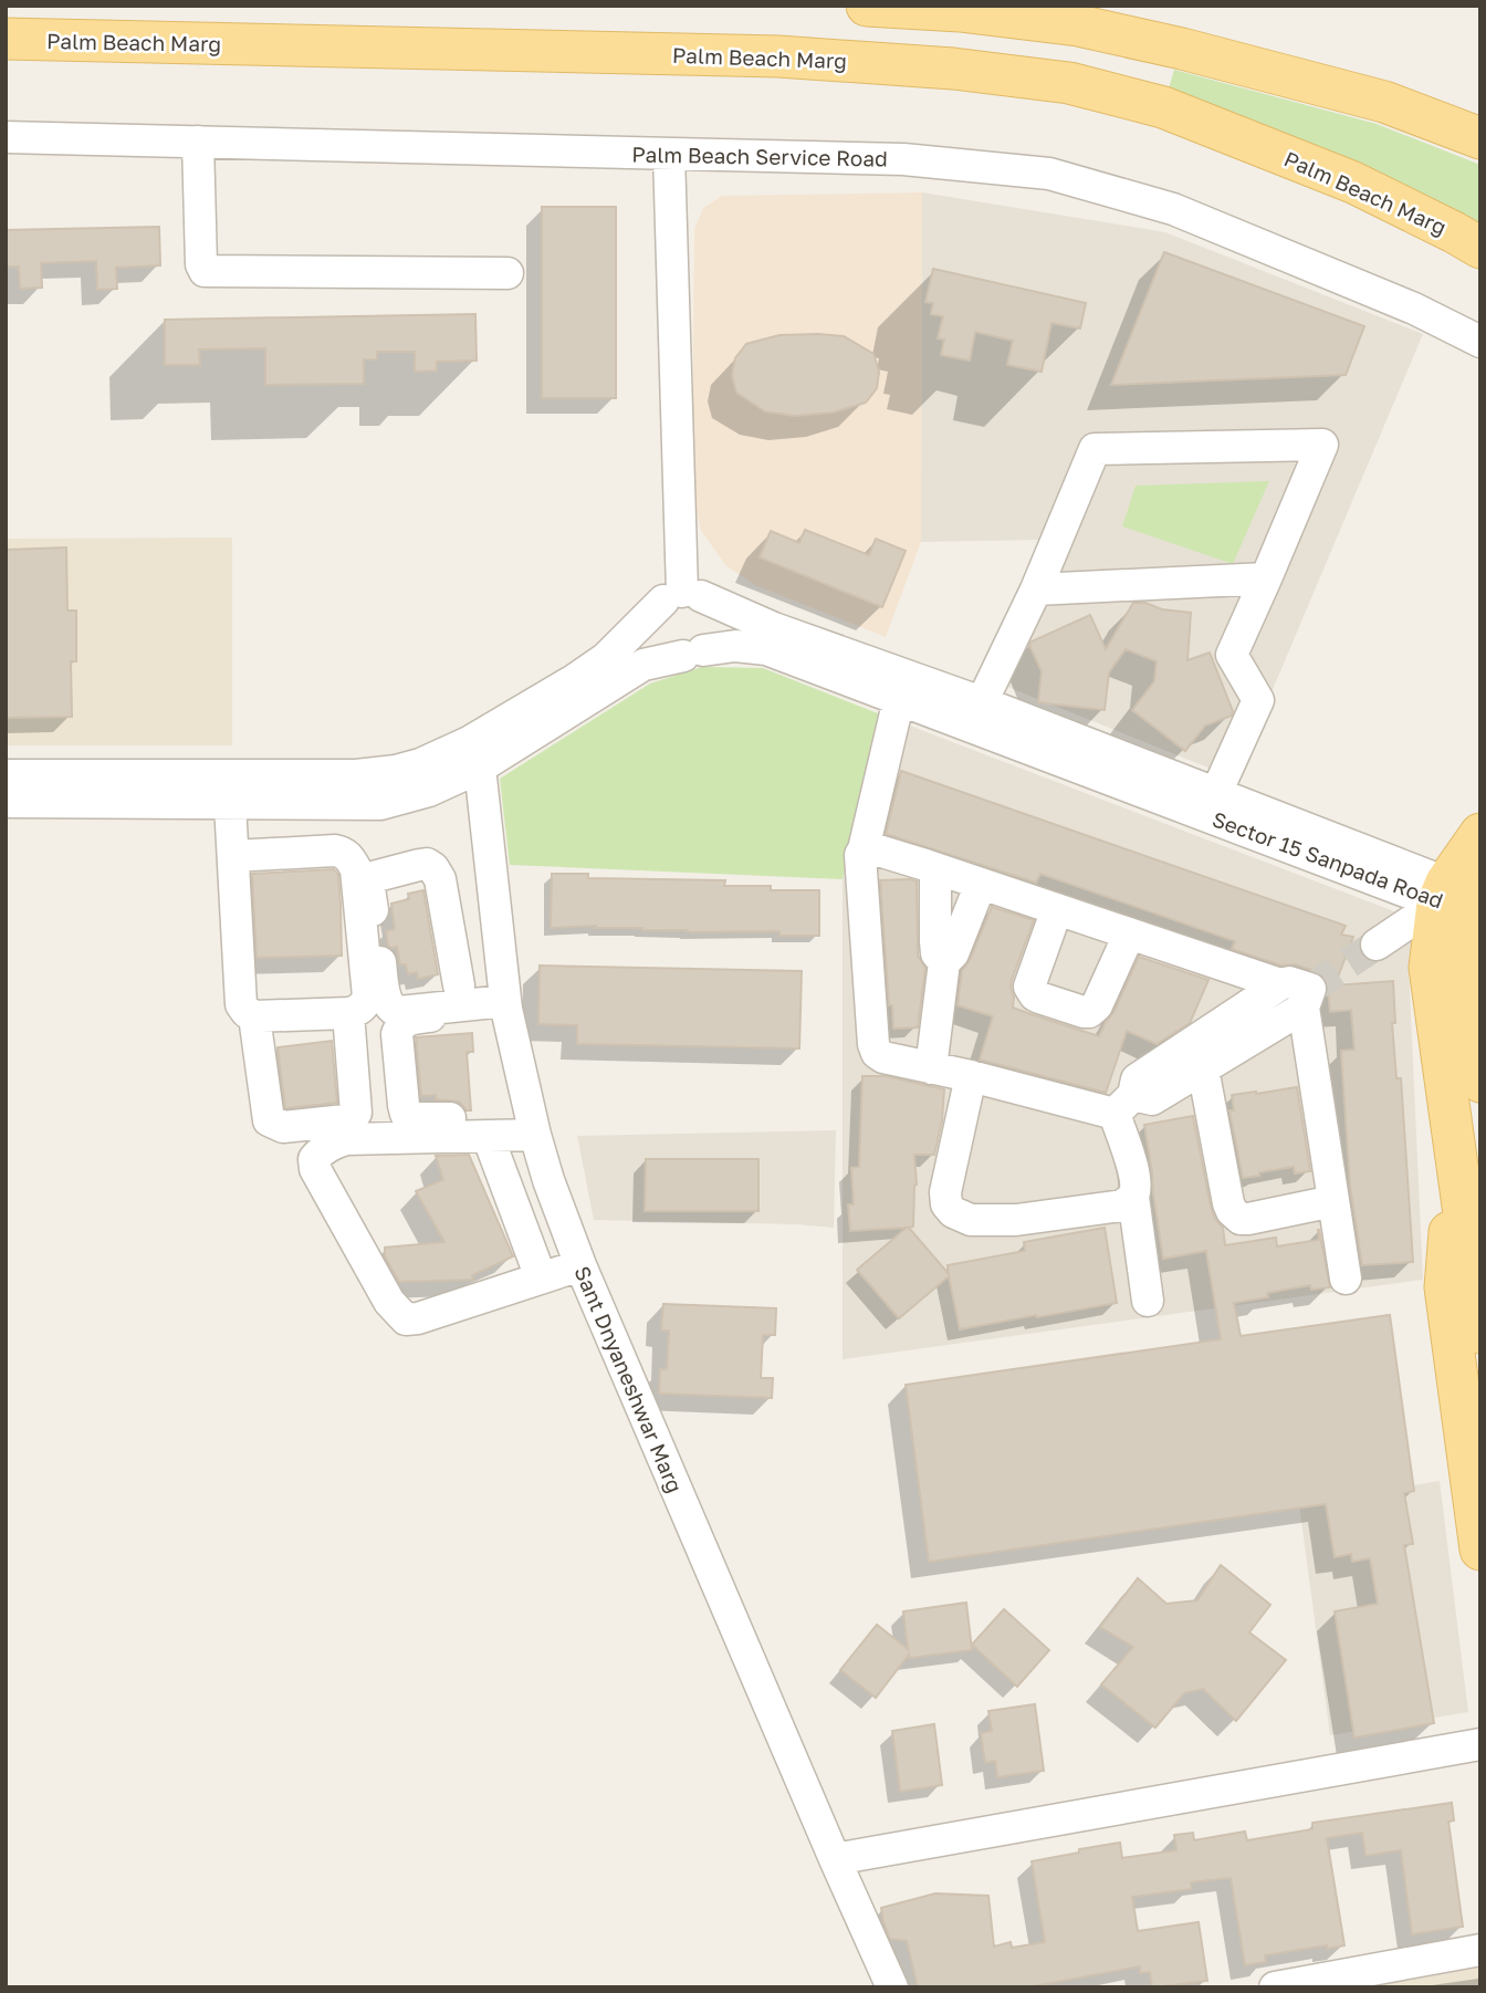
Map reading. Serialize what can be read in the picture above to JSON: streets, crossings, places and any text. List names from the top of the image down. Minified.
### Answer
{"streets":{"main road":["Palm Beach Marg"],"street":["Palm Beach Service Road","Sector 15 Sanpada Road","Sant Dnyaneshwar Marg"]},"crossings":[["Sector 15 Sanpada Road","Sant Dnyaneshwar Marg"]]}
